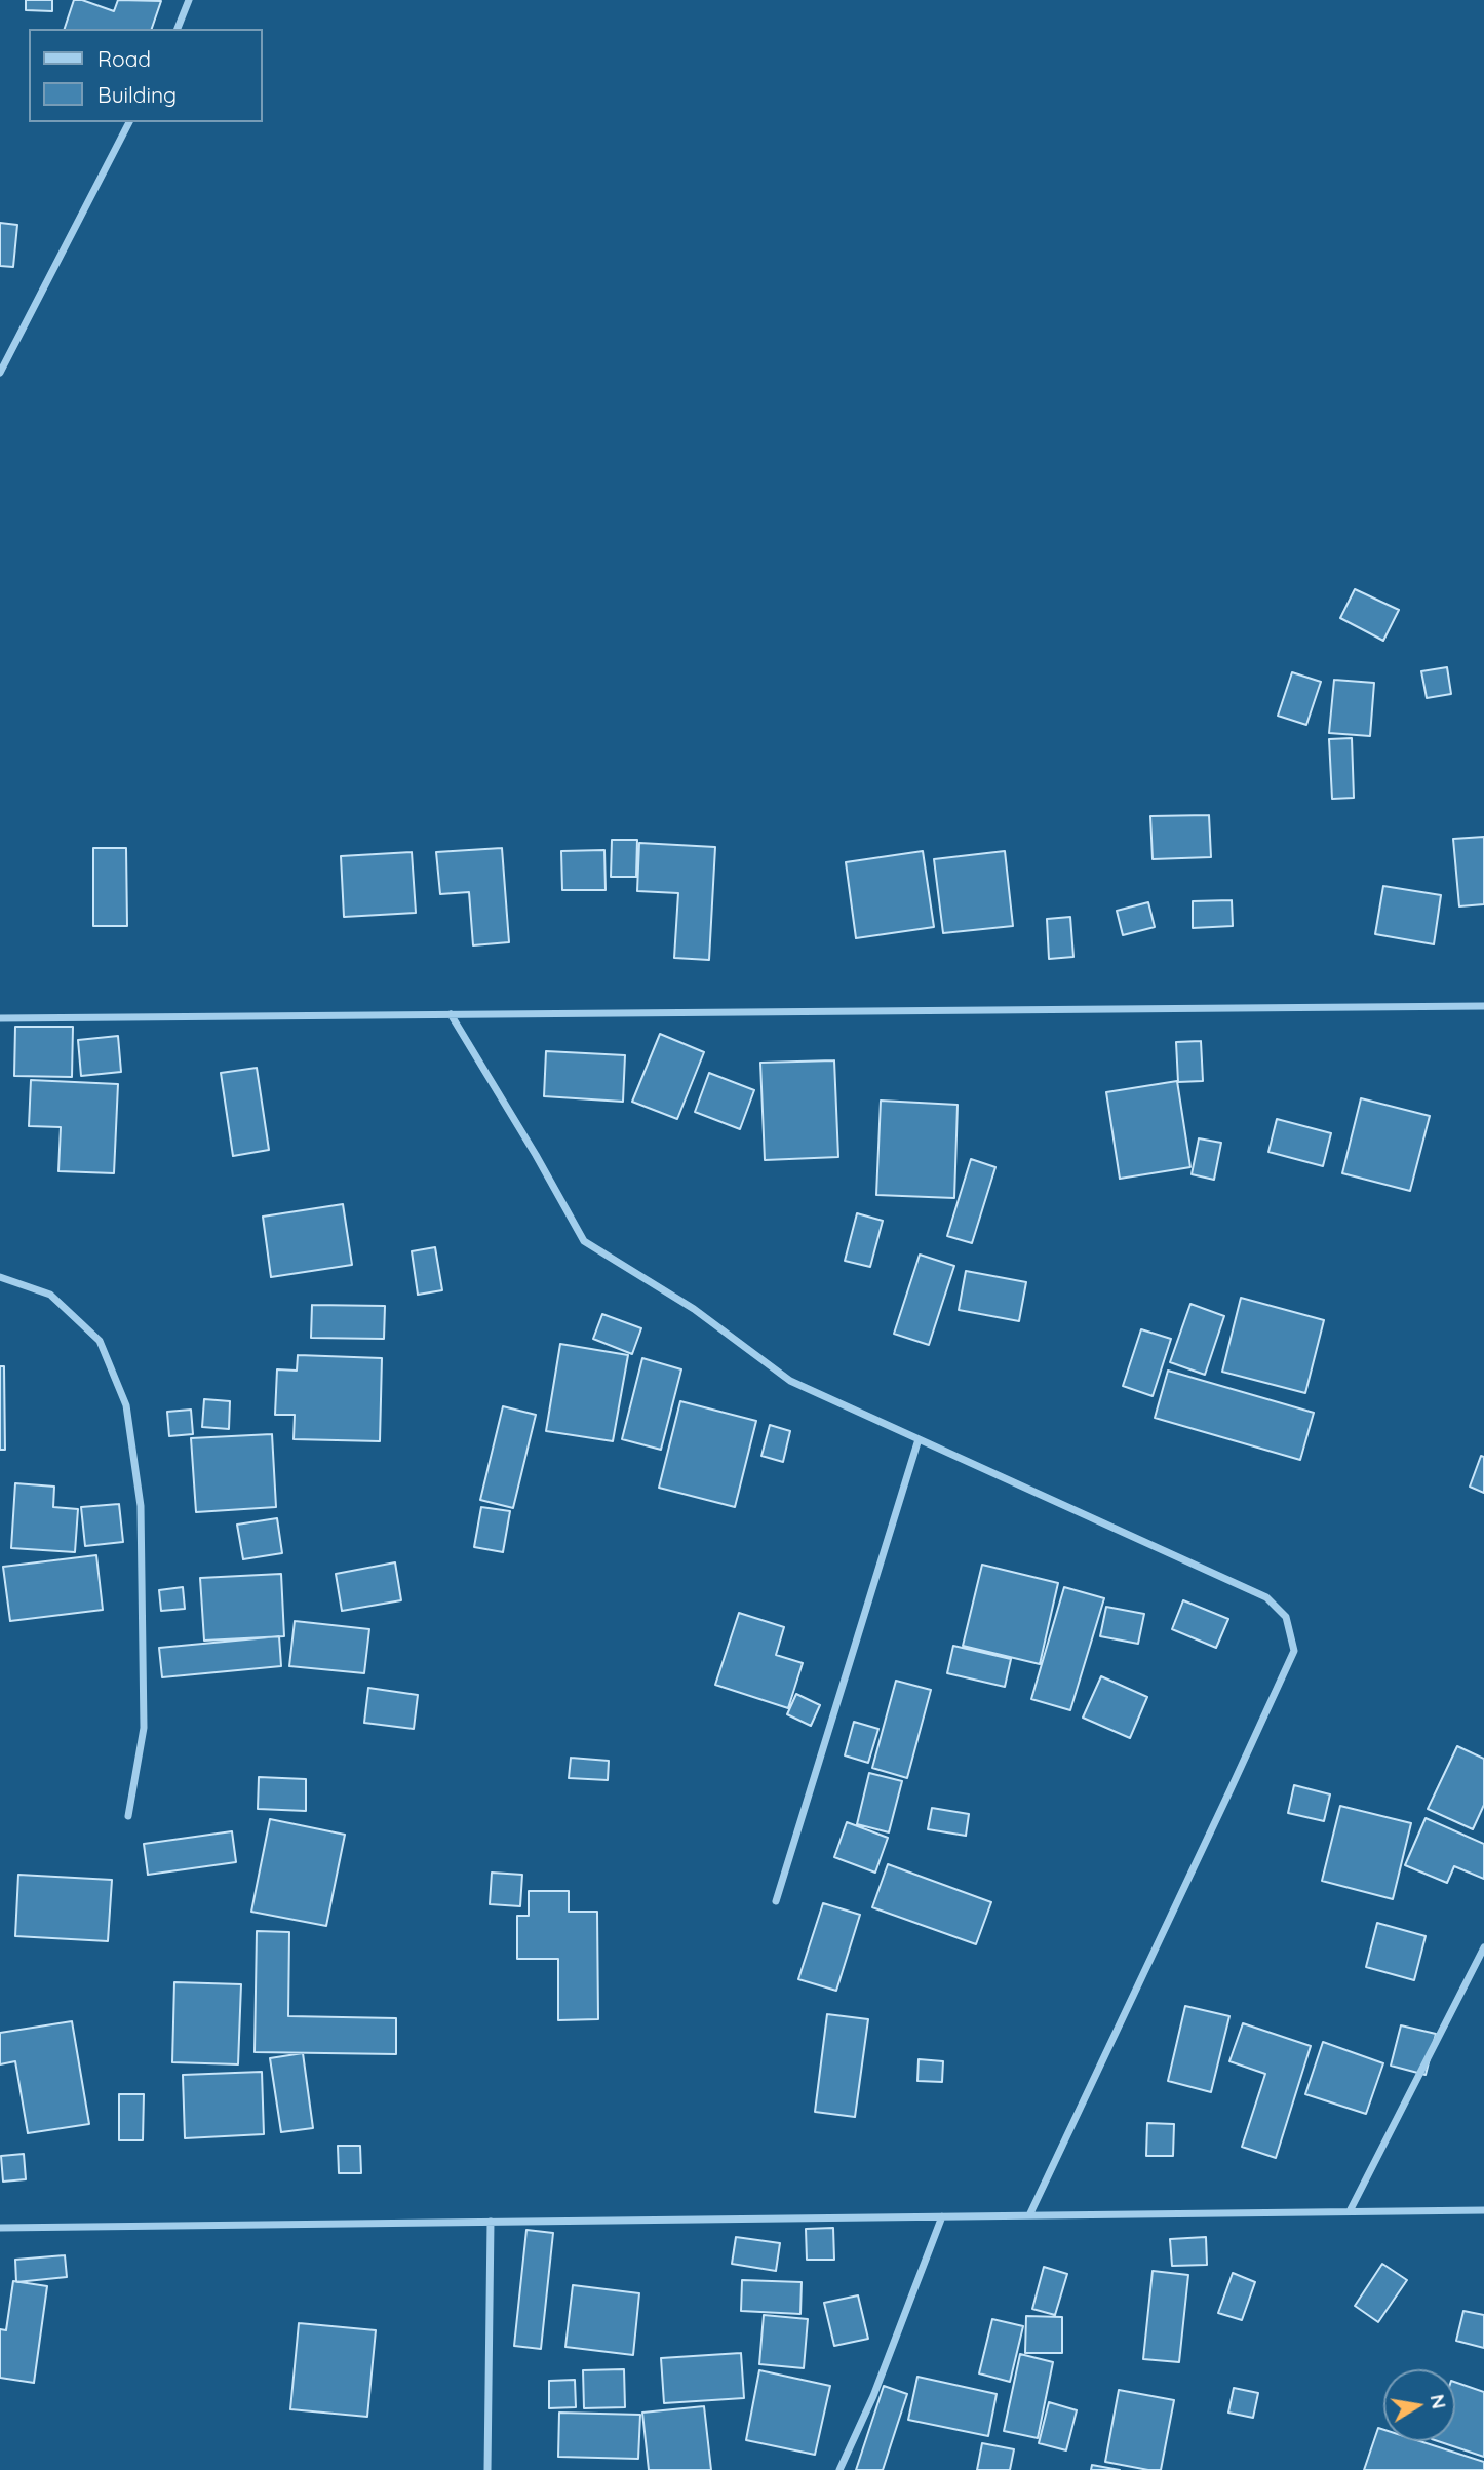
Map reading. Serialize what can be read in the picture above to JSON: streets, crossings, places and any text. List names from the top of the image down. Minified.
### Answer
{"legend":["Road","Building"],"north":"right"}
